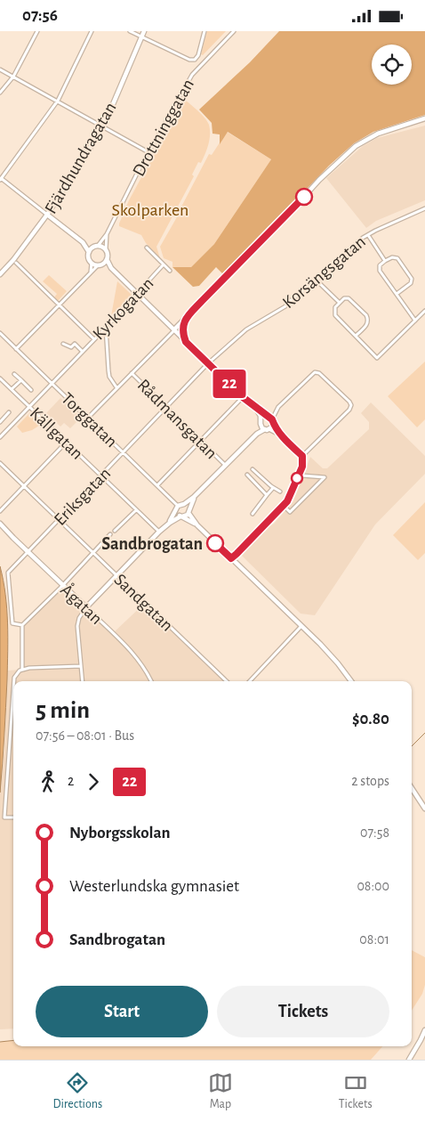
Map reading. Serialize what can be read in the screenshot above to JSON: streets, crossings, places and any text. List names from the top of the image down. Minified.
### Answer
{"streets":{"street":["Drottninggatan","Fjärdhundragatan","Korsängsgatan","Kyrkogatan","Rådmansgatan","Torggatan","Källgatan","Eriksgatan","Sandgatan","Ågatan"]},"crossings":[["Korsängsgatan","Eriksgatan"],["Kyrkogatan","Torggatan"],["Kyrkogatan","Källgatan"],["Rådmansgatan","Eriksgatan"],["Torggatan","Eriksgatan"],["Källgatan","Eriksgatan"],["Eriksgatan","Sandgatan"],["Eriksgatan","Ågatan"]],"parks":["Skolparken"],"places":["Sandbrogatan"],"lines":["bus line 22"],"page":{"status":"07:56","on_map":"22","heading":["5 min","07:56 – 08:01 · Bus","$0.80"],"legs":["2","22","2 stops"],"list":[{"name":"Nyborgsskolan","value":"07:58"},{"name":"Westerlundska gymnasiet","value":"08:00"},{"name":"Sandbrogatan","value":"08:01"}],"buttons":["Start","Tickets"],"tabs":["Directions","Map","Tickets"]}}
